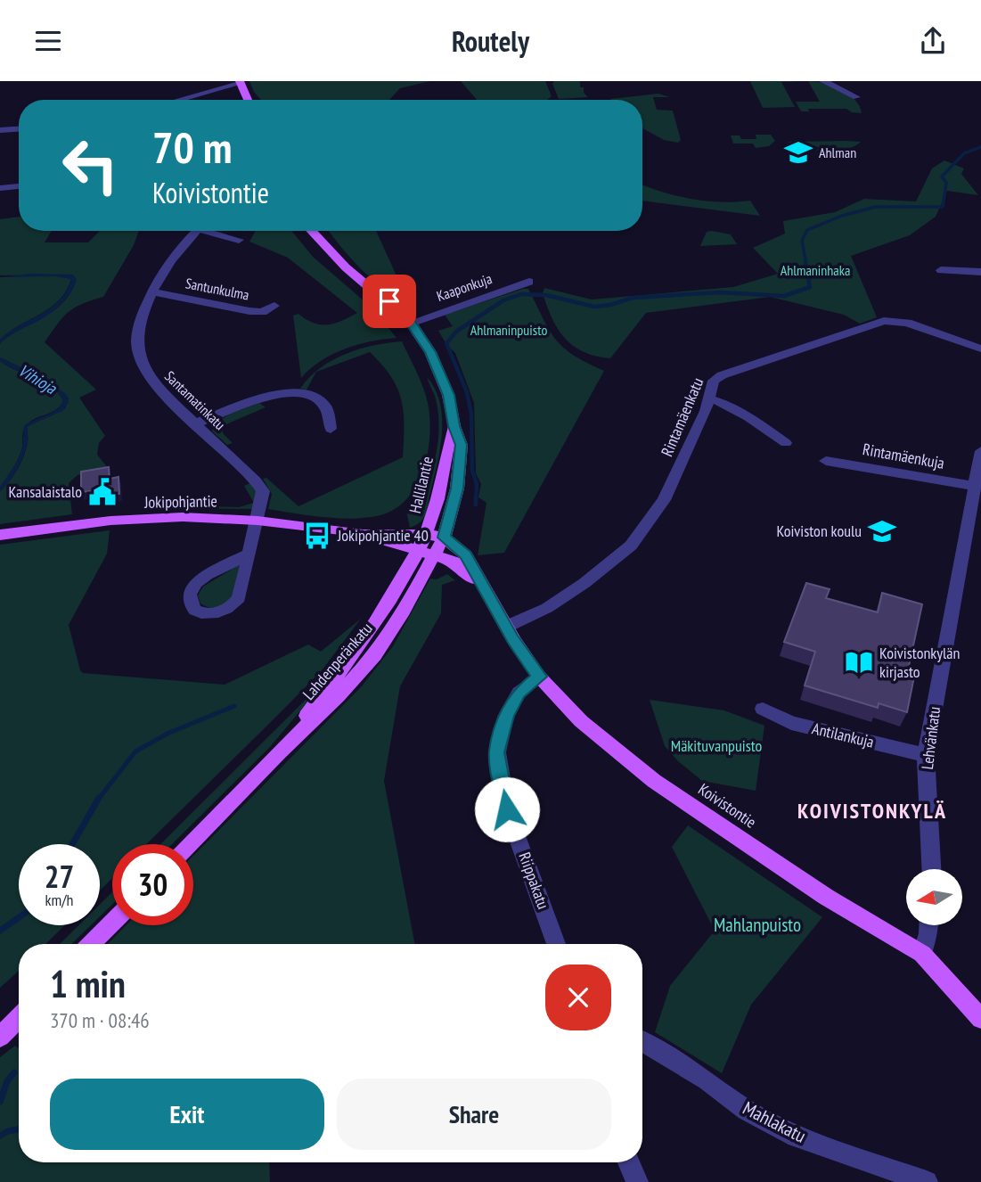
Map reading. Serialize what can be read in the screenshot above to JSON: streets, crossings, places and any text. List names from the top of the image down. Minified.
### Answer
{"streets":{"main road":["Hallilantie","Jokipohjantie","Lahdenperänkatu","Koivistontie"],"street":["Kaaponkuja","Santunkulma","Santamatinkatu","Rintamäenkatu","Rintamäenkuja","Antilankuja","Lehvänkatu","Riippakatu","Mahlakatu"]},"crossings":[["Kaaponkuja","Hallilantie"],["Santunkulma","Santamatinkatu"],["Santamatinkatu","Jokipohjantie"],["Rintamäenkatu","Koivistontie"],["Rintamäenkuja","Lehvänkatu"],["Hallilantie","Jokipohjantie"],["Hallilantie","Lahdenperänkatu"],["Hallilantie","Koivistontie"],["Jokipohjantie","Lahdenperänkatu"],["Jokipohjantie","Koivistontie"],["Lahdenperänkatu","Koivistontie"],["Antilankuja","Lehvänkatu"],["Koivistontie","Riippakatu"]],"districts":["KOIVISTONKYLÄ"],"water":["Vihioja"],"parks":["Ahlmaninhaka","Ahlmaninpuisto","Mäkituvanpuisto","Mahlanpuisto"],"places":{"school or university":["Ahlman","Koiviston koulu"],"public building":["Kansalaistalo"],"bus stop":["Jokipohjantie 40"],"library":["Koivistonkylän kirjasto"]},"north":"left","page":{"header":"Routely","turn":["70 m","Koivistontie"],"speed":"27 km/h","limit":"30","heading":["1 min","370 m · 08:46"],"buttons":["Exit","Share"]}}
